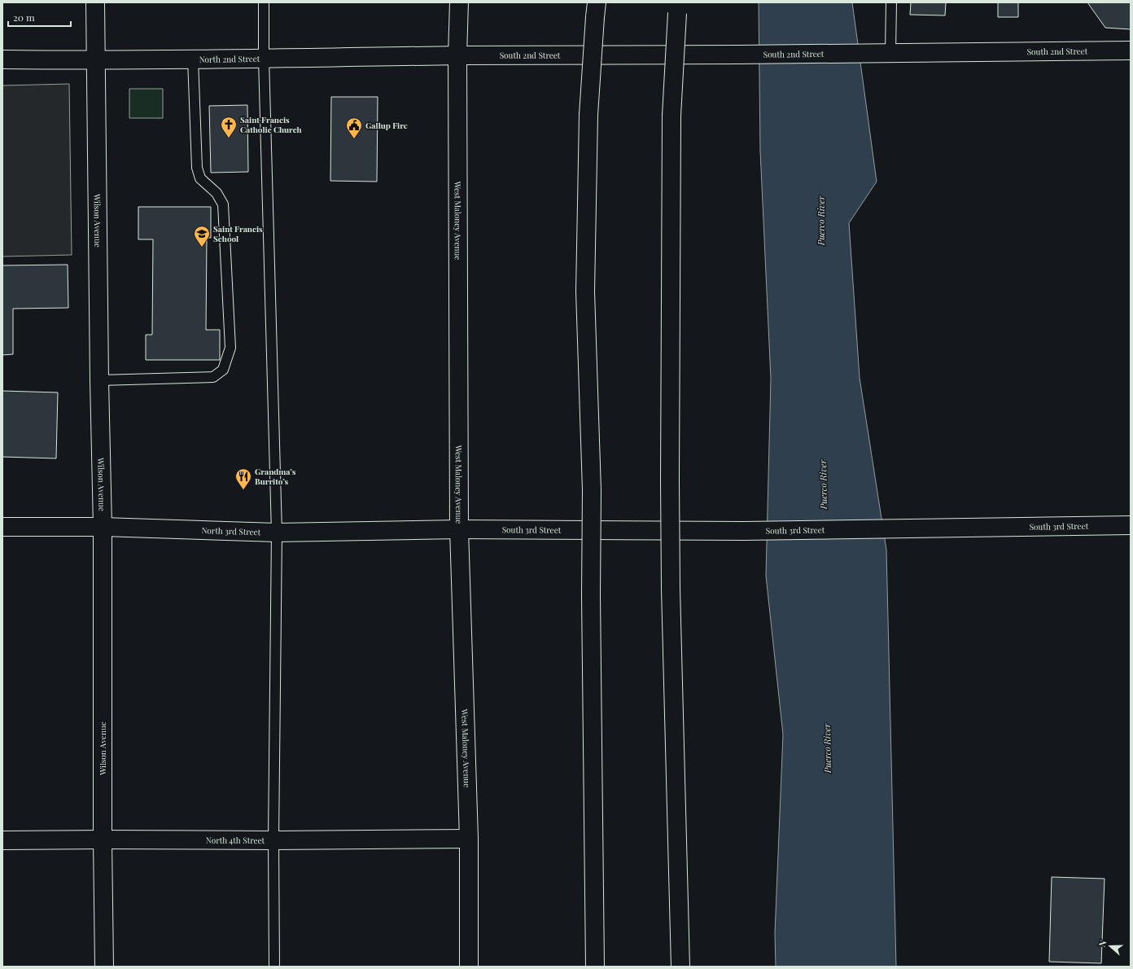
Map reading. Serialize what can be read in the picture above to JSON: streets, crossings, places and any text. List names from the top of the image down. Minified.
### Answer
{"streets":{"main road":["South 2nd Street","North 2nd Street","Wilson Avenue","West Maloney Avenue","South 3rd Street","North 3rd Street","North 4th Street"]},"crossings":[["South 2nd Street","North 2nd Street"],["South 2nd Street","West Maloney Avenue"],["North 2nd Street","Wilson Avenue"],["North 2nd Street","West Maloney Avenue"],["Wilson Avenue","North 3rd Street"],["Wilson Avenue","North 4th Street"],["West Maloney Avenue","South 3rd Street"],["West Maloney Avenue","North 3rd Street"],["West Maloney Avenue","North 4th Street"],["South 3rd Street","North 3rd Street"]],"water":["Puerco River"],"places":{"church":["Saint Francis Catholic Church"],"public building":["Gallup Fire"],"school or university":["Saint Francis School"],"restaurant":["Grandma’s Burrito’s"]},"scale_bar":"20 m","north":"left"}
